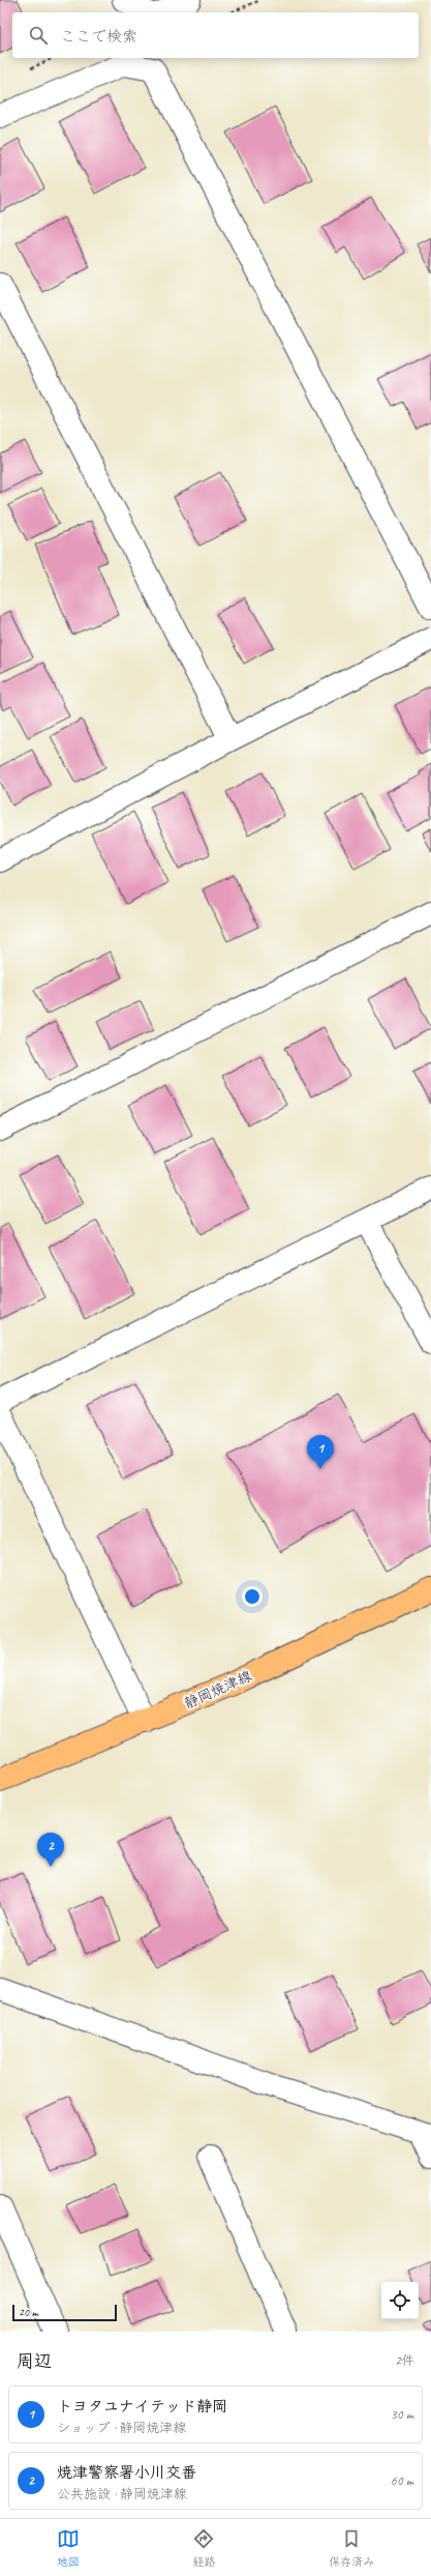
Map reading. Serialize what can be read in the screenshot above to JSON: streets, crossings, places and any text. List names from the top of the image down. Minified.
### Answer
{"streets":{"main road":["静岡焼津線"]},"scale_bar":"20 m","page":{"search":"ここで検索","pins":["1","2"],"scale":"20 m","heading":["周辺","2件"],"list":[{"mark":"1","name":"トヨタユナイテッド静岡","note":"ショップ · 静岡焼津線","value":"30 m"},{"mark":"2","name":"焼津警察署小川交番","note":"公共施設 · 静岡焼津線","value":"60 m"}],"nav":["地図","経路","保存済み"]}}
